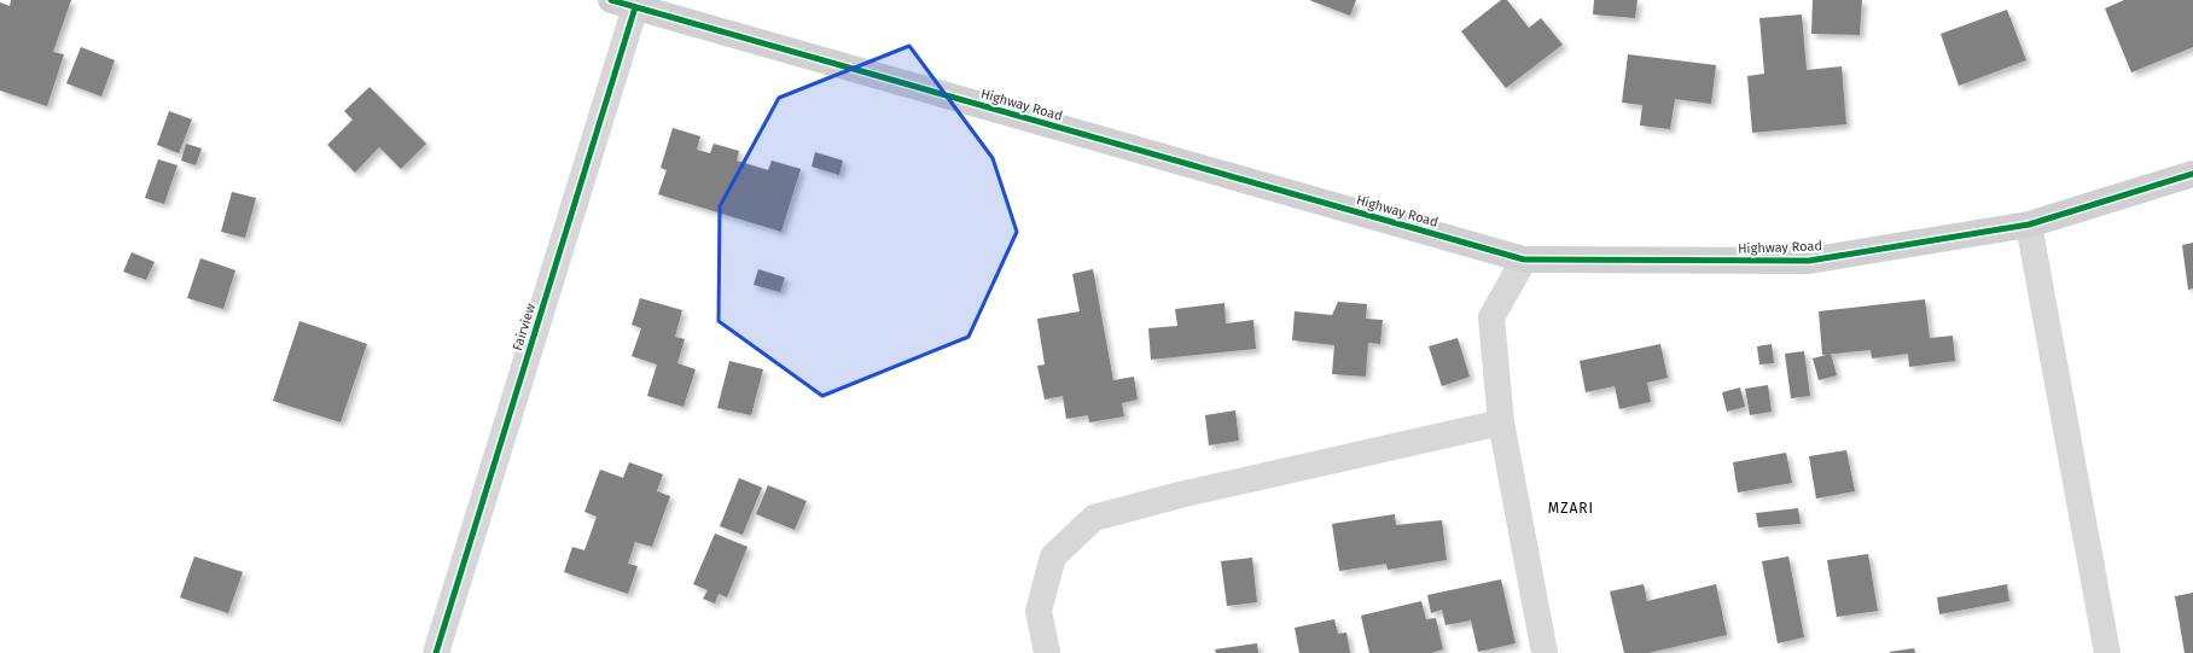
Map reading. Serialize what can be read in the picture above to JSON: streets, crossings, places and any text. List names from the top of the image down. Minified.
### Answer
{"streets":{"street":["Highway Road","Fairview"]},"crossings":[["Highway Road","Fairview"]],"districts":["MZARI"]}
